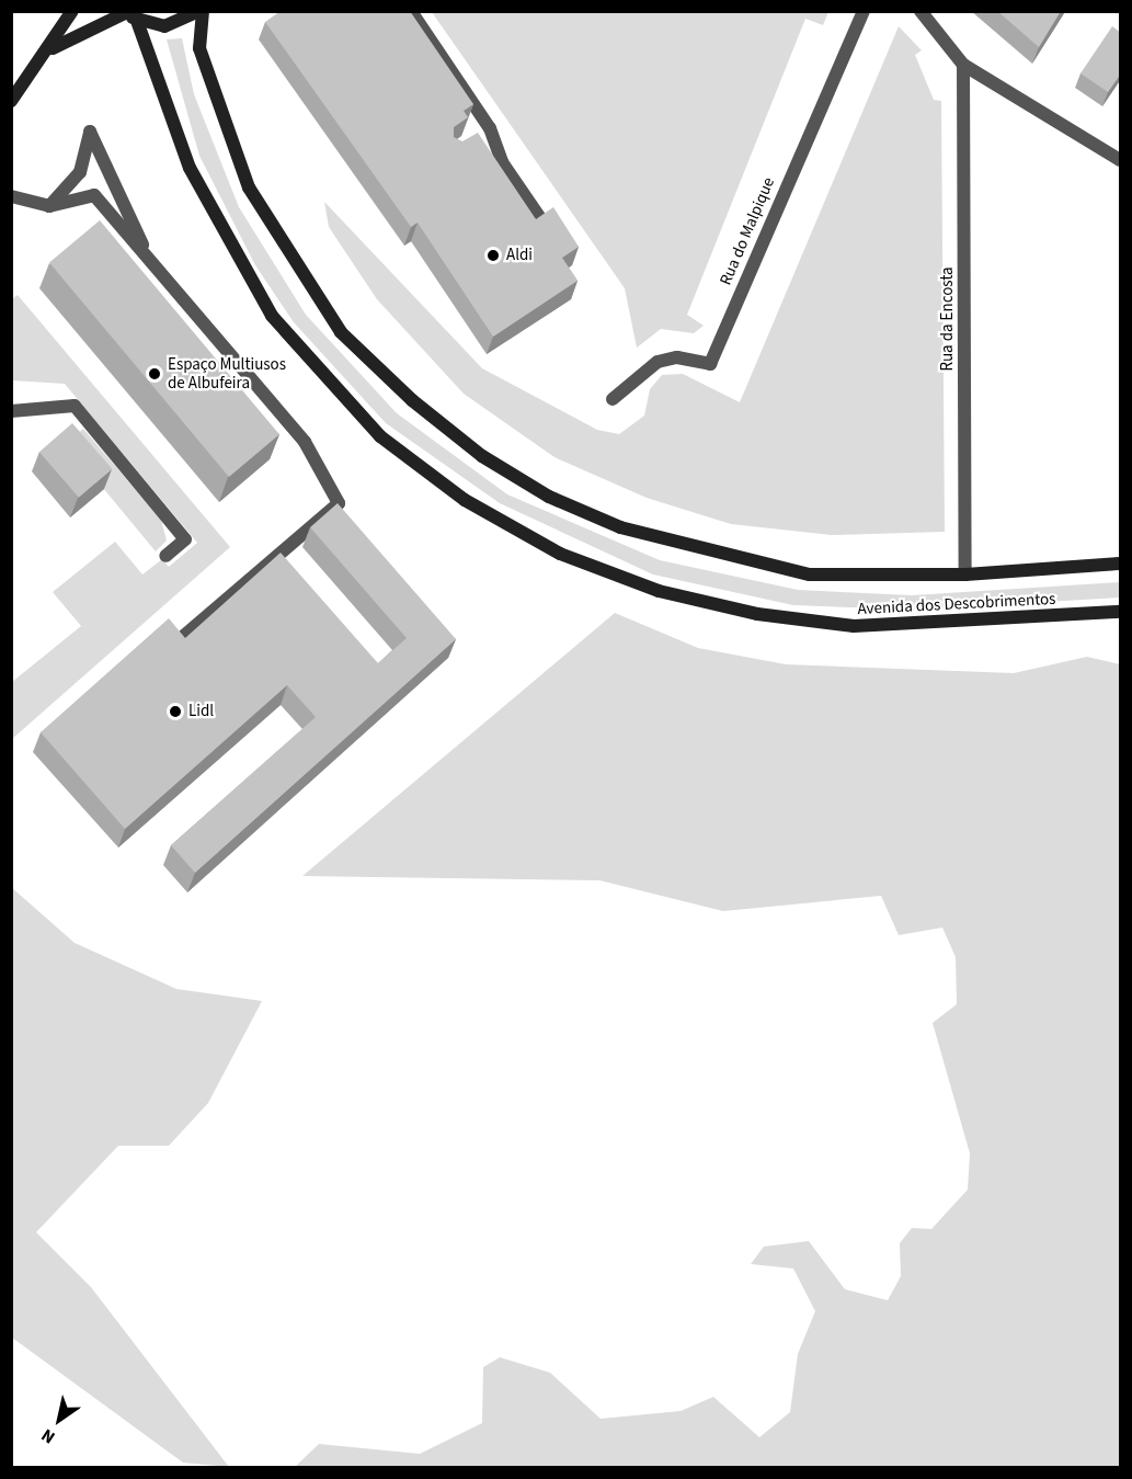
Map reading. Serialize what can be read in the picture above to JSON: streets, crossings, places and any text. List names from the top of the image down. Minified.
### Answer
{"streets":{"main road":["Avenida dos Descobrimentos"],"street":["Rua do Malpique","Rua da Encosta"]},"crossings":[["Rua da Encosta","Avenida dos Descobrimentos"]],"places":["Aldi","Espaço Multiusos de Albufeira","Lidl"],"north":"bottom left"}
